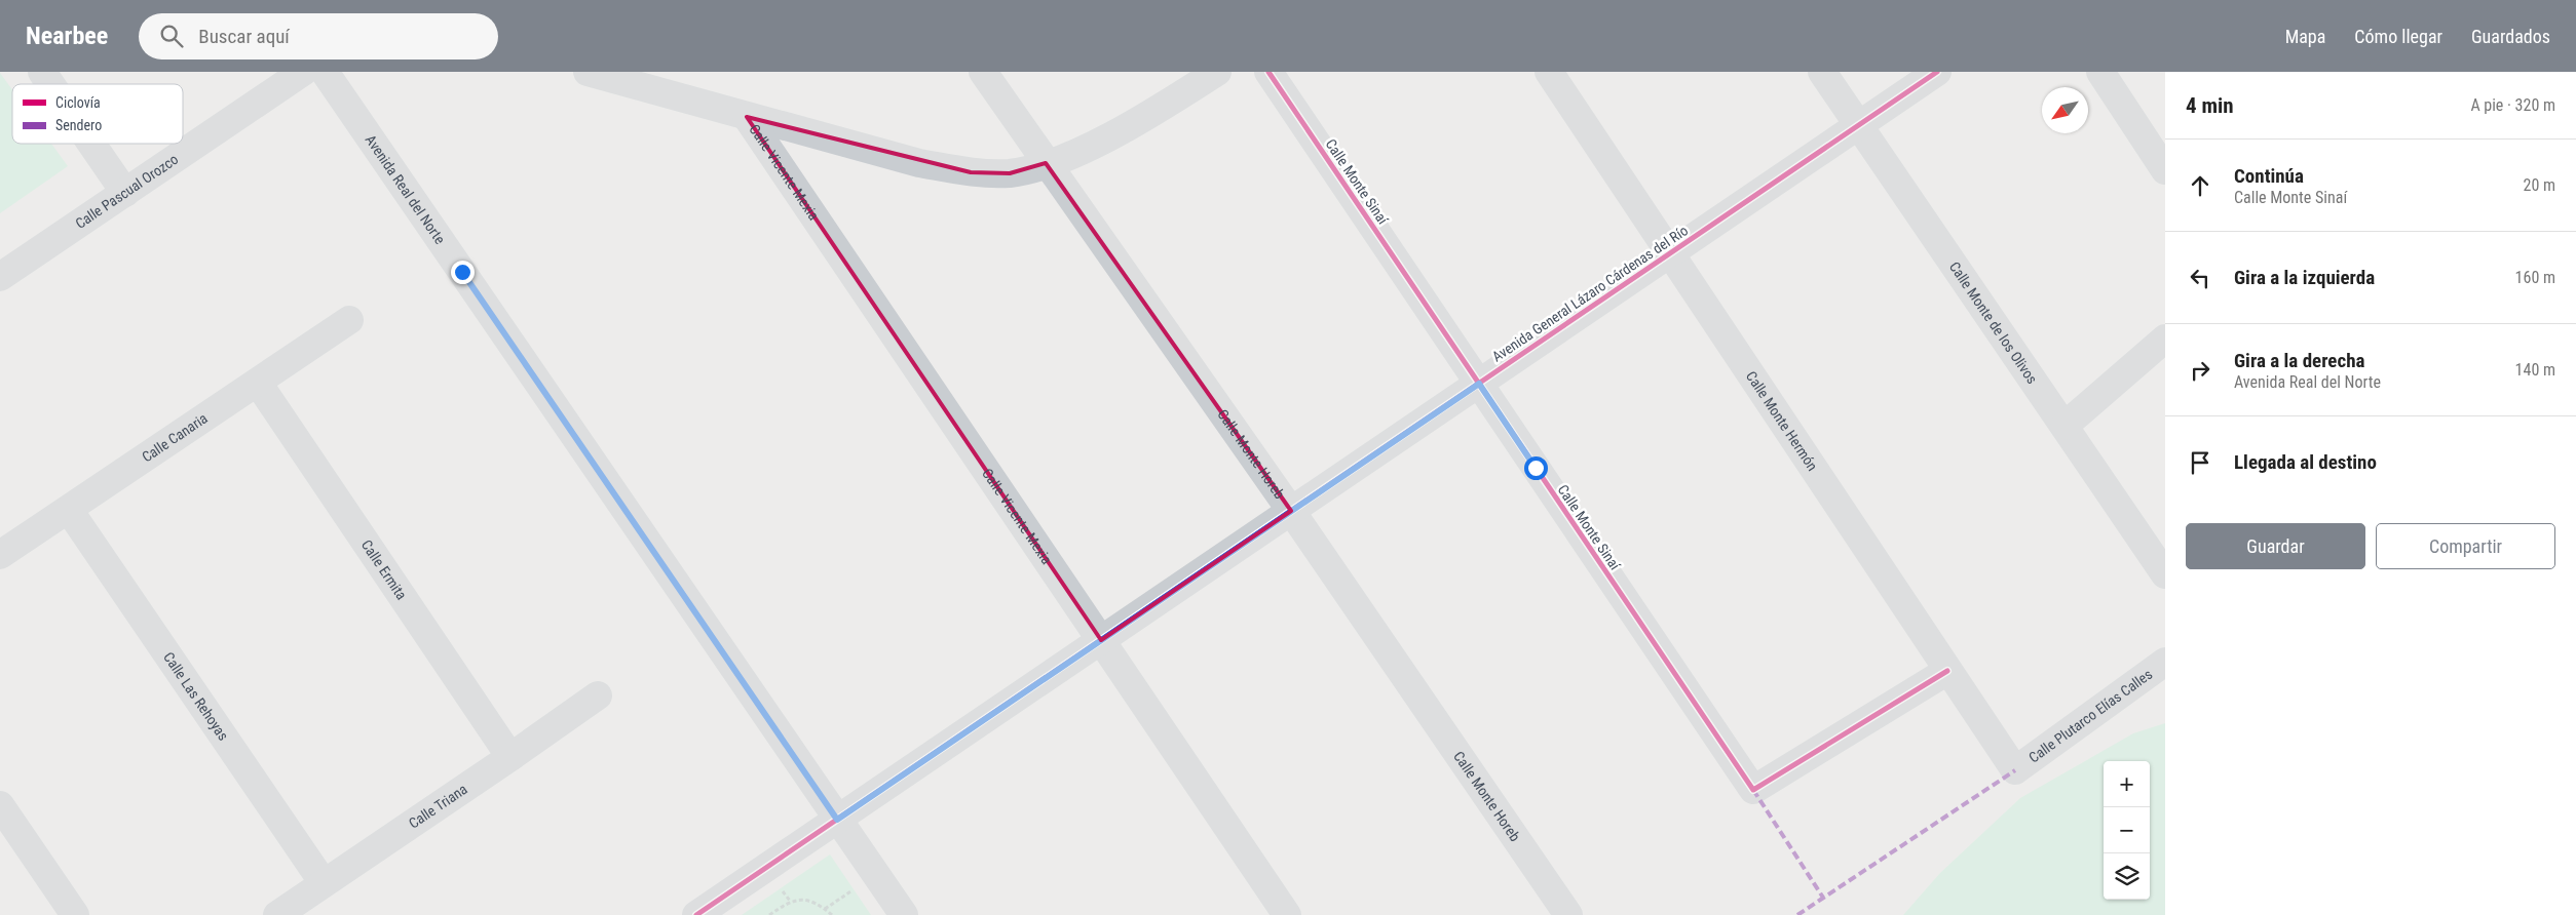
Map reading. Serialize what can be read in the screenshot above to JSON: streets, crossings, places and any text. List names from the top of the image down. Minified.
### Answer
{"streets":{"street":["Calle Vicente Mexia","Calle Monte Sinaí","Avenida Real del Norte","Calle Pascual Orozco","Avenida General Lázaro Cárdenas del Río","Calle Monte de los Olivos","Calle Monte Hermón","Calle Canaria","Calle Monte Horeb","Calle Ermita","Calle Las Rehoyas","Calle Plutarco Elías Calles","Calle Triana"]},"crossings":[["Calle Vicente Mexia","Avenida General Lázaro Cárdenas del Río"],["Calle Monte Sinaí","Avenida General Lázaro Cárdenas del Río"],["Calle Monte Sinaí","Calle Monte Hermón"],["Avenida Real del Norte","Avenida General Lázaro Cárdenas del Río"],["Avenida General Lázaro Cárdenas del Río","Calle Monte de los Olivos"],["Avenida General Lázaro Cárdenas del Río","Calle Monte Hermón"],["Avenida General Lázaro Cárdenas del Río","Calle Monte Horeb"],["Calle Monte Hermón","Calle Plutarco Elías Calles"],["Calle Canaria","Calle Ermita"],["Calle Canaria","Calle Las Rehoyas"],["Calle Ermita","Calle Triana"],["Calle Las Rehoyas","Calle Triana"]],"legend":["Ciclovía","Sendero"],"north":"bottom left","page":{"header":"Nearbee","search":"Buscar aquí","nav":["Mapa","Cómo llegar","Guardados"],"heading":["4 min","A pie · 320 m"],"list":[["Continúa","Calle Monte Sinaí","20 m"],["Gira a la izquierda","160 m"],["Gira a la derecha","Avenida Real del Norte","140 m"],"Llegada al destino"],"buttons":["Guardar","Compartir"],"map_buttons":["+","−"]}}
